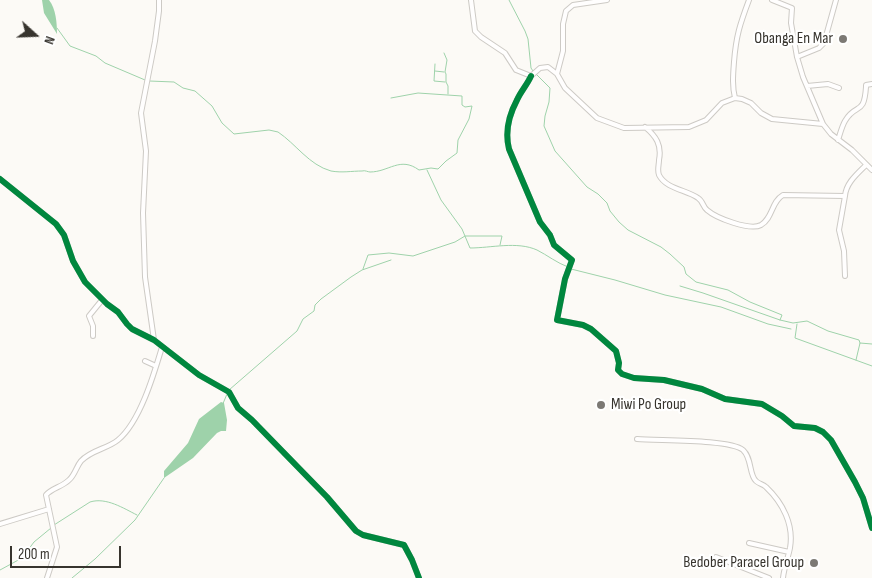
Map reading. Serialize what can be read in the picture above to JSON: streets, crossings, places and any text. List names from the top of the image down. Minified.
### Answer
{"places":["Obanga En Mar","Miwi Po Group","Bedober Paracel Group"],"scale_bar":"200 m","north":"right"}
